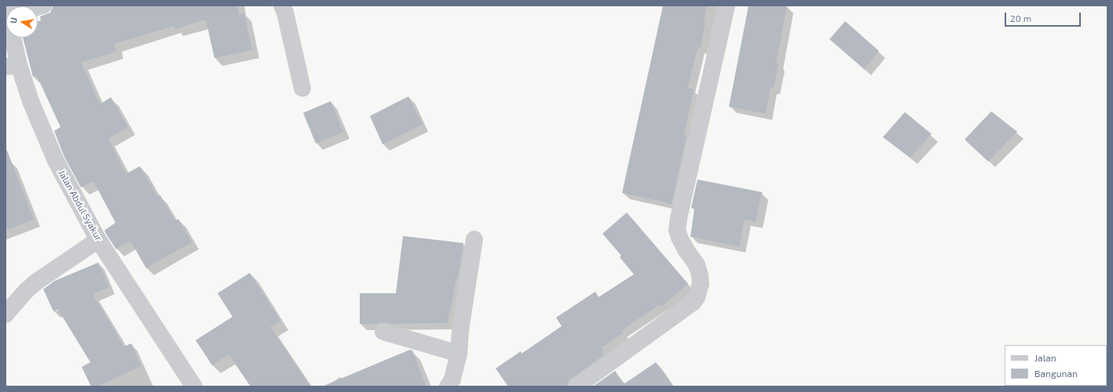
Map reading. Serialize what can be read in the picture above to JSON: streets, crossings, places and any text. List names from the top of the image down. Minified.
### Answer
{"streets":{"street":["Jalan Abdul Syakur"]},"legend":["Jalan","Bangunan"],"scale_bar":"20 m","north":"left"}
